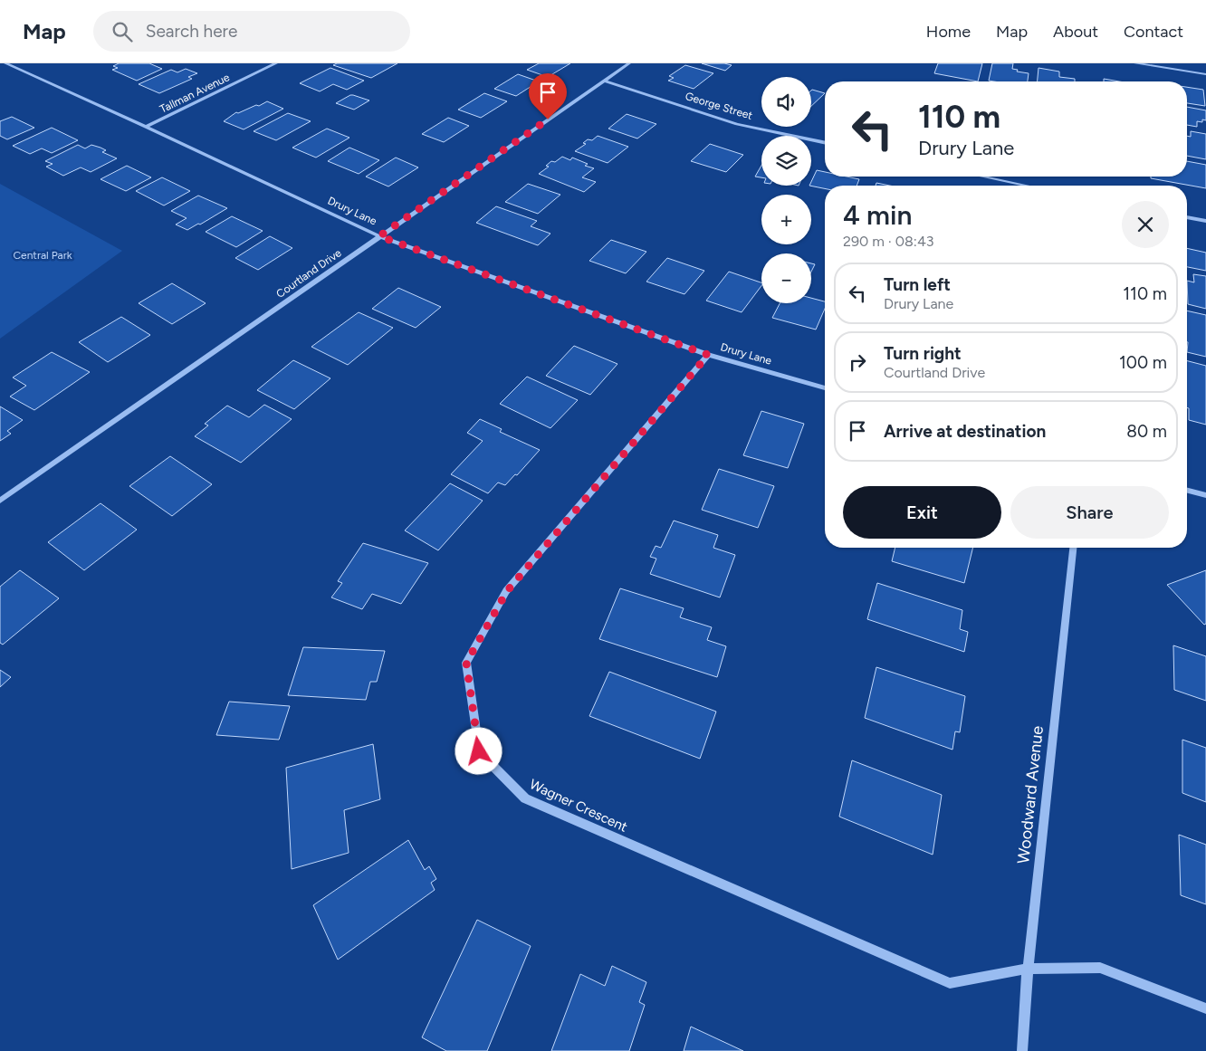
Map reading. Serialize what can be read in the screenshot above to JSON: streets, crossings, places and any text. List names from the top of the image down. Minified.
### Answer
{"streets":{"street":["Tallman Avenue","George Street","Drury Lane","Courtland Drive","Woodward Avenue","Wagner Crescent"]},"crossings":[["Tallman Avenue","Drury Lane"],["George Street","Courtland Drive"],["Drury Lane","Courtland Drive"],["Drury Lane","Wagner Crescent"],["Woodward Avenue","Wagner Crescent"]],"parks":["Central Park"],"page":{"header":"Map","search":"Search here","nav":["Home","Map","About","Contact"],"map_buttons":["+","−"],"turn":["110 m","Drury Lane"],"heading":["4 min","290 m · 08:43"],"list":[{"name":"Turn left","note":"Drury Lane","value":"110 m"},{"name":"Turn right","note":"Courtland Drive","value":"100 m"},{"name":"Arrive at destination","value":"80 m"}],"buttons":["Exit","Share"]}}
